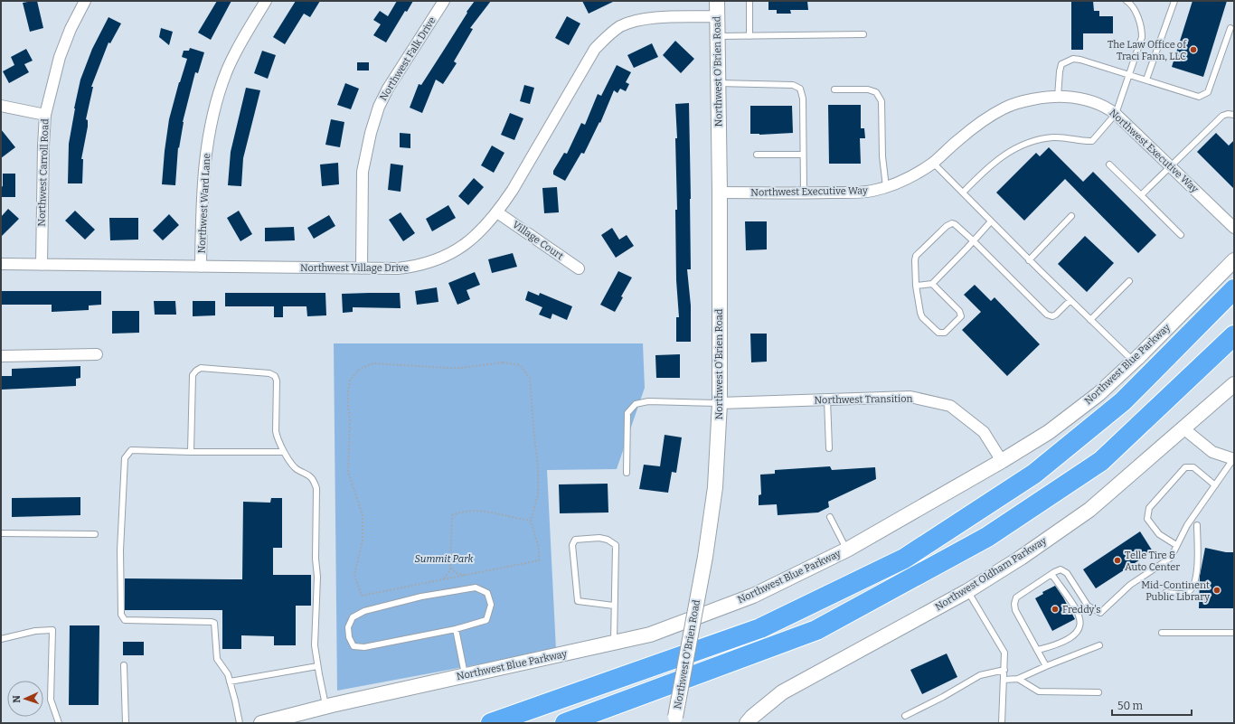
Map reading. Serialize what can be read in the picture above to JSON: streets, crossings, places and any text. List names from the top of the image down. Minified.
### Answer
{"streets":{"street":["Northwest Falk Drive","Northwest O'Brien Road","Northwest Executive Way","Northwest Carroll Road","Northwest Ward Lane","Village Court","Northwest Village Drive","Northwest Blue Parkway","Northwest Transition","Northwest Oldham Parkway"]},"crossings":[["Northwest Falk Drive","Northwest Village Drive"],["Northwest O'Brien Road","Northwest Executive Way"],["Northwest O'Brien Road","Northwest Village Drive"],["Northwest O'Brien Road","Northwest Transition"],["Northwest Carroll Road","Northwest Village Drive"],["Northwest Ward Lane","Northwest Village Drive"],["Village Court","Northwest Village Drive"],["Northwest Blue Parkway","Northwest Transition"]],"parks":["Summit Park"],"places":["The Law Office of Traci Fann, LLC","Telle Tire & Auto Center","Mid-Continent Public Library","Freddy's"],"scale_bar":"50 m","north":"left"}
